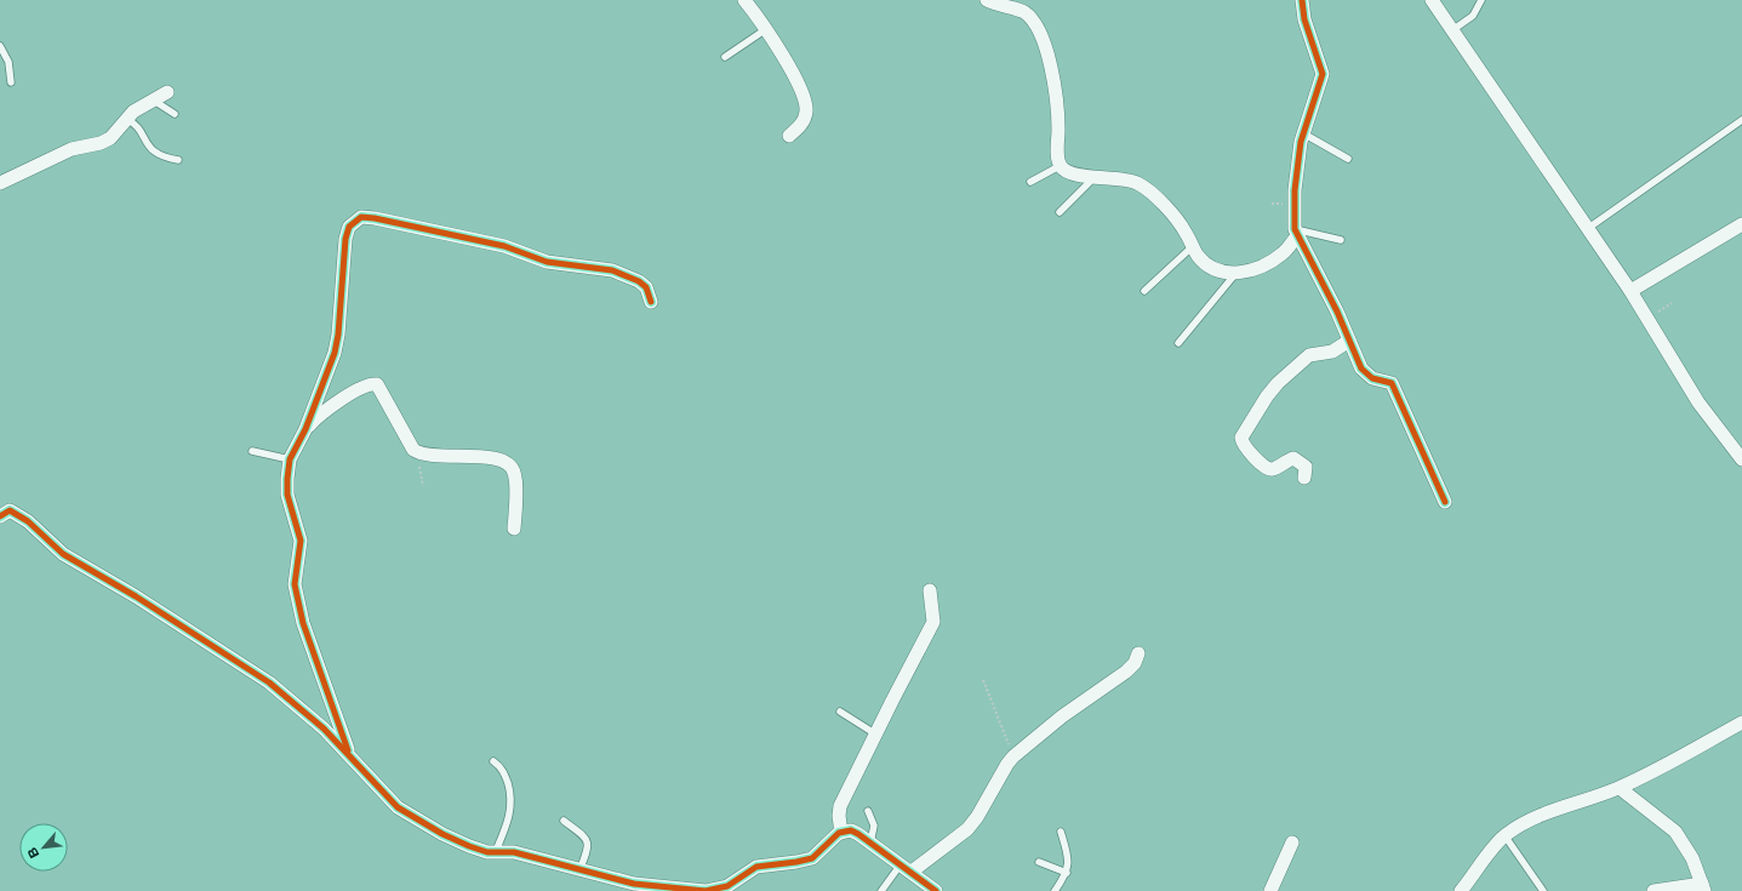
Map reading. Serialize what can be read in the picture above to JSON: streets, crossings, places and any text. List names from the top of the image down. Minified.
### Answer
{"north":"bottom left"}
